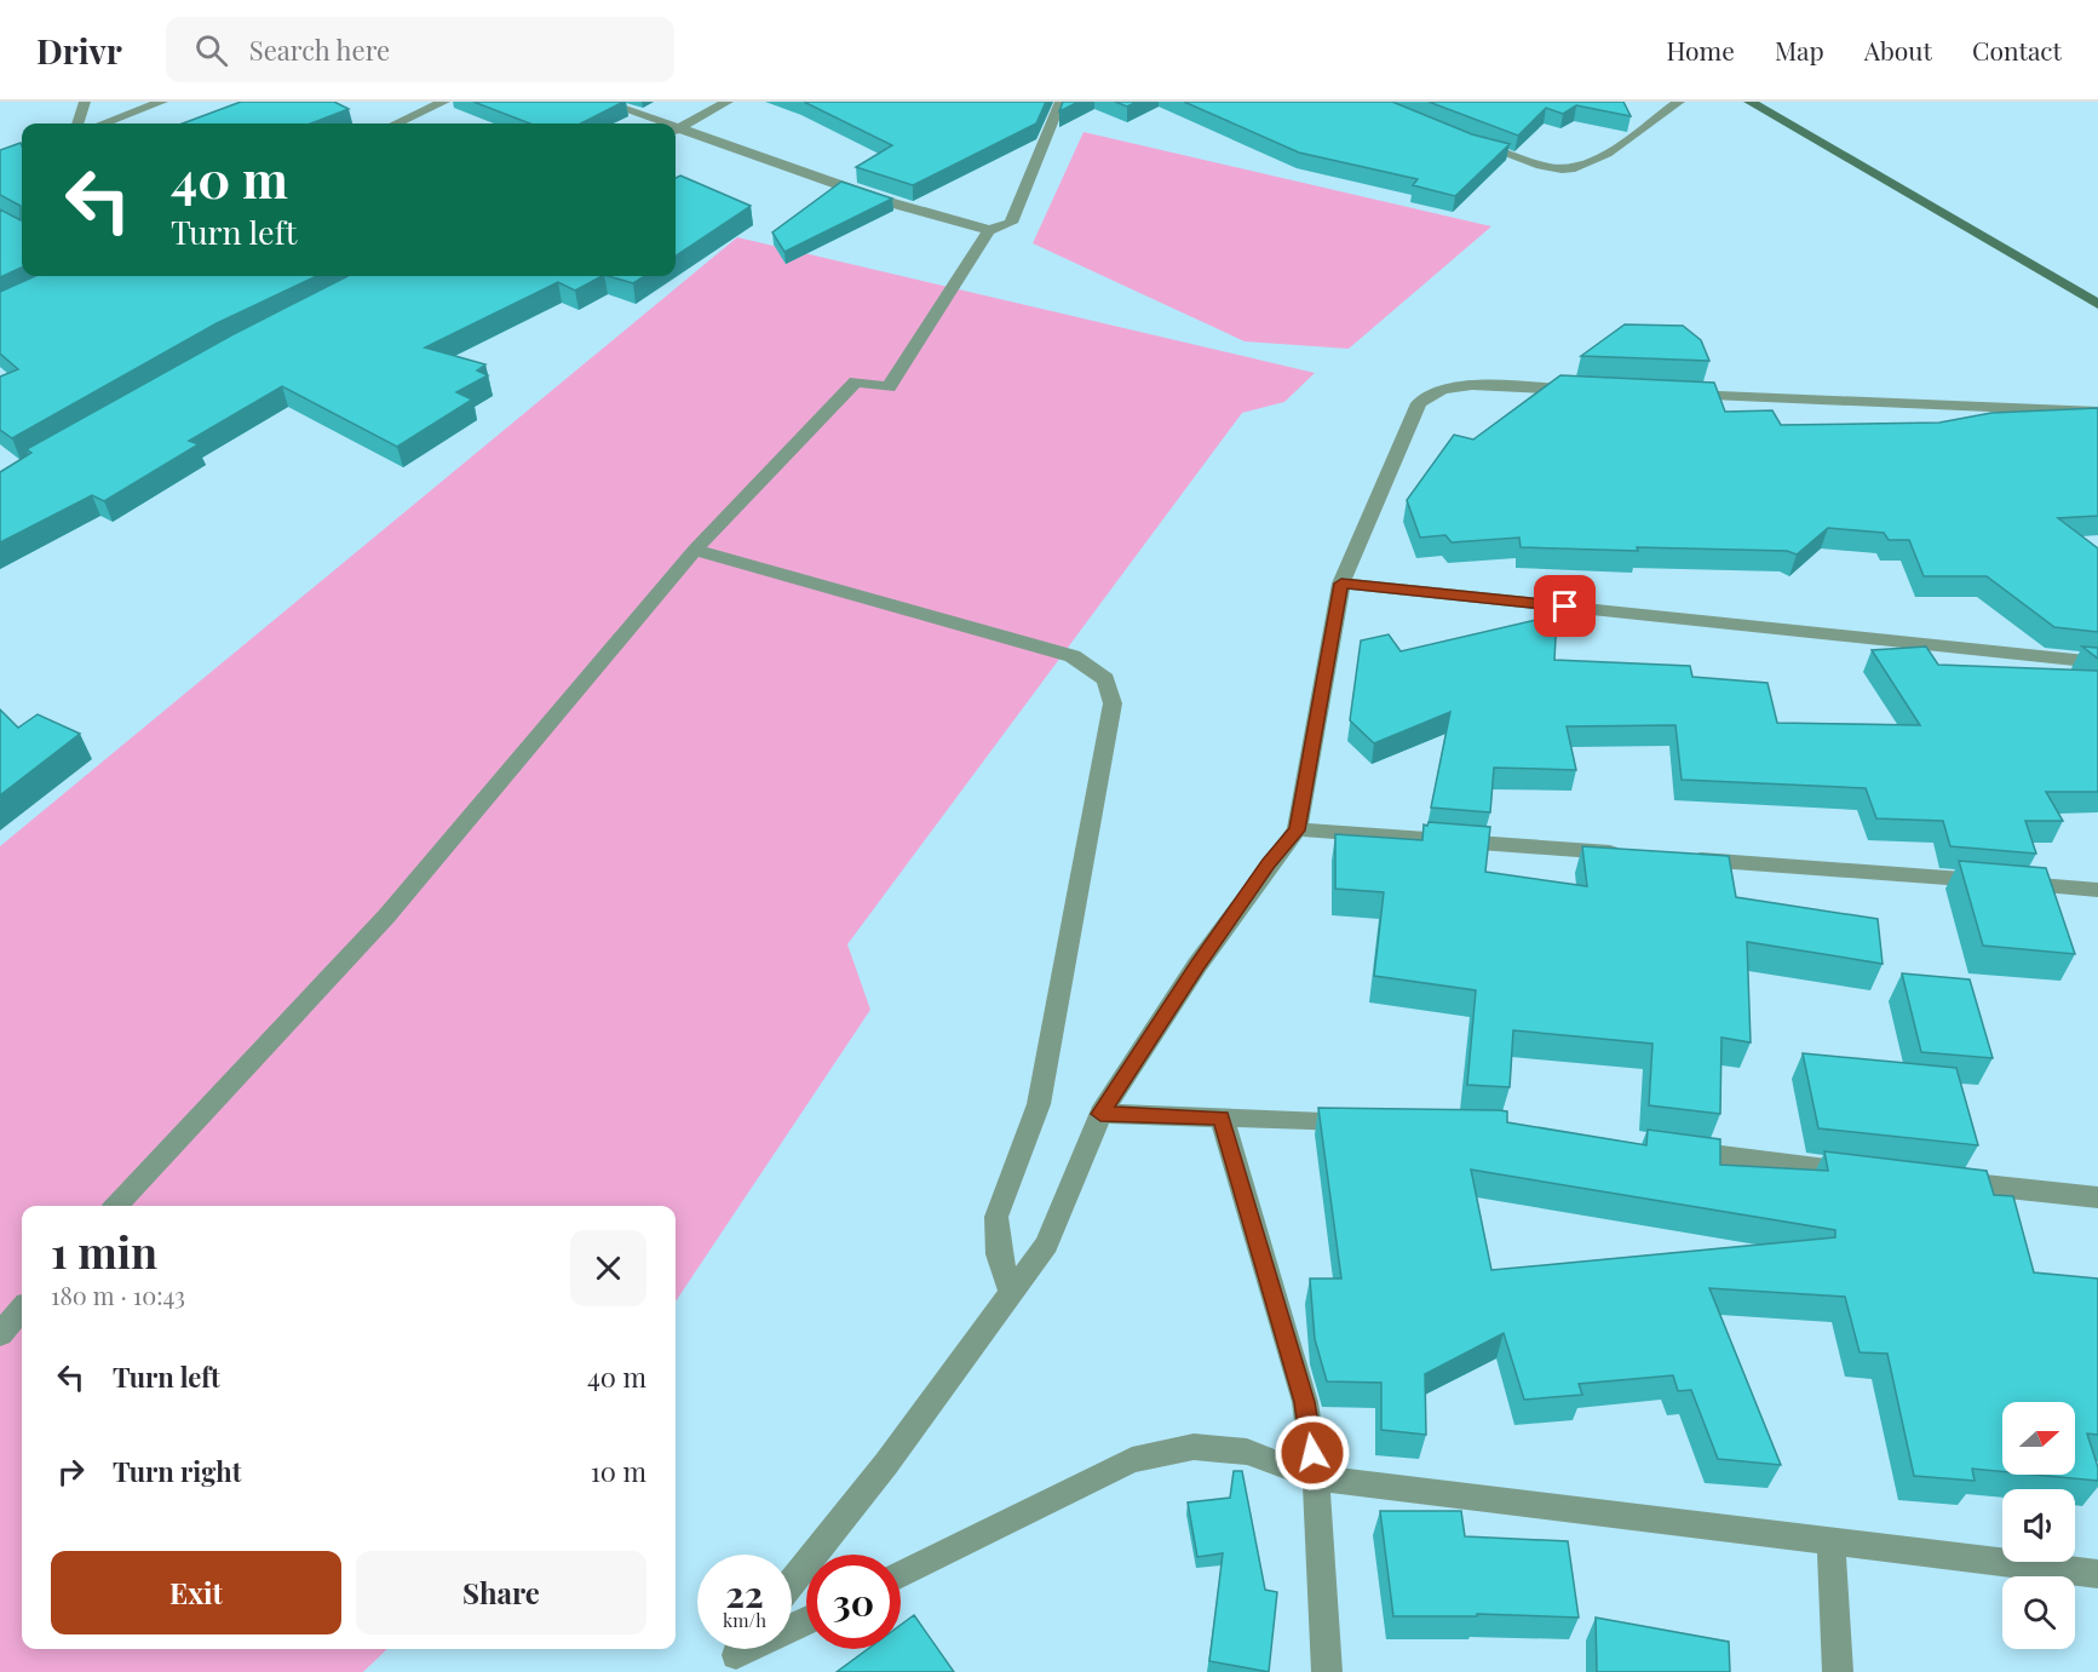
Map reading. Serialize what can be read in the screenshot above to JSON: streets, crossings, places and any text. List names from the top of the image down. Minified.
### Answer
{"north":"right","page":{"header":"Drivr","search":"Search here","nav":["Home","Map","About","Contact"],"turn":["40 m","Turn left"],"heading":["1 min","180 m · 10:43"],"list":[{"name":"Turn left","value":"40 m"},{"name":"Turn right","value":"10 m"}],"buttons":["Exit","Share"],"speed":"22 km/h","limit":"30"}}
